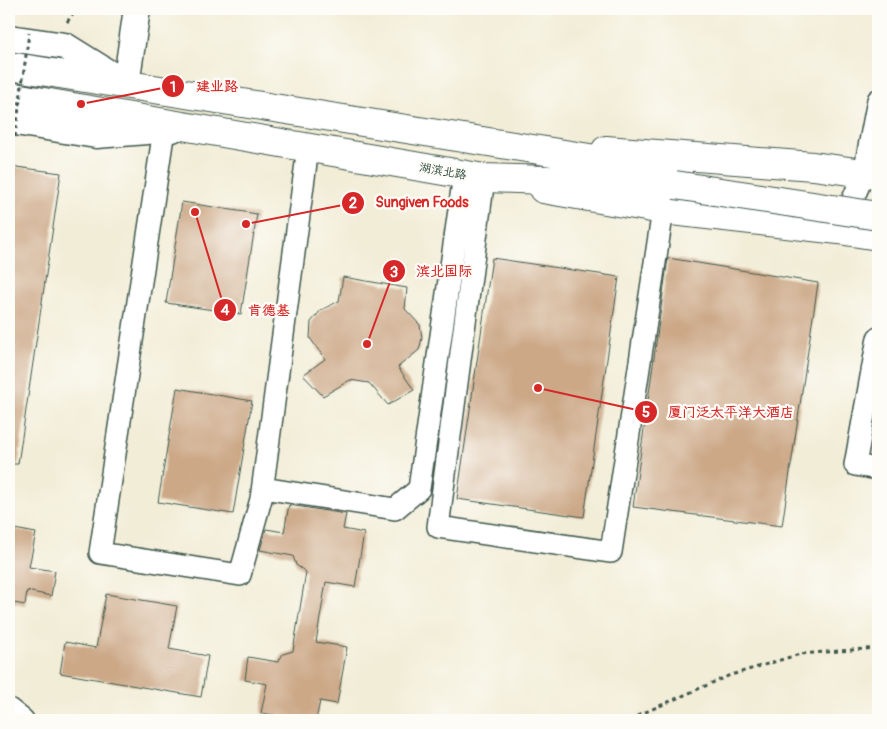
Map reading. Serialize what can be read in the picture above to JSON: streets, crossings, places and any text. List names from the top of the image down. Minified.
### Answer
{"streets":{"main road":["湖滨北路"]},"places":["建业路","肯德基","Sungiven Foods","滨北国际","厦门泛太平洋大酒店"]}
